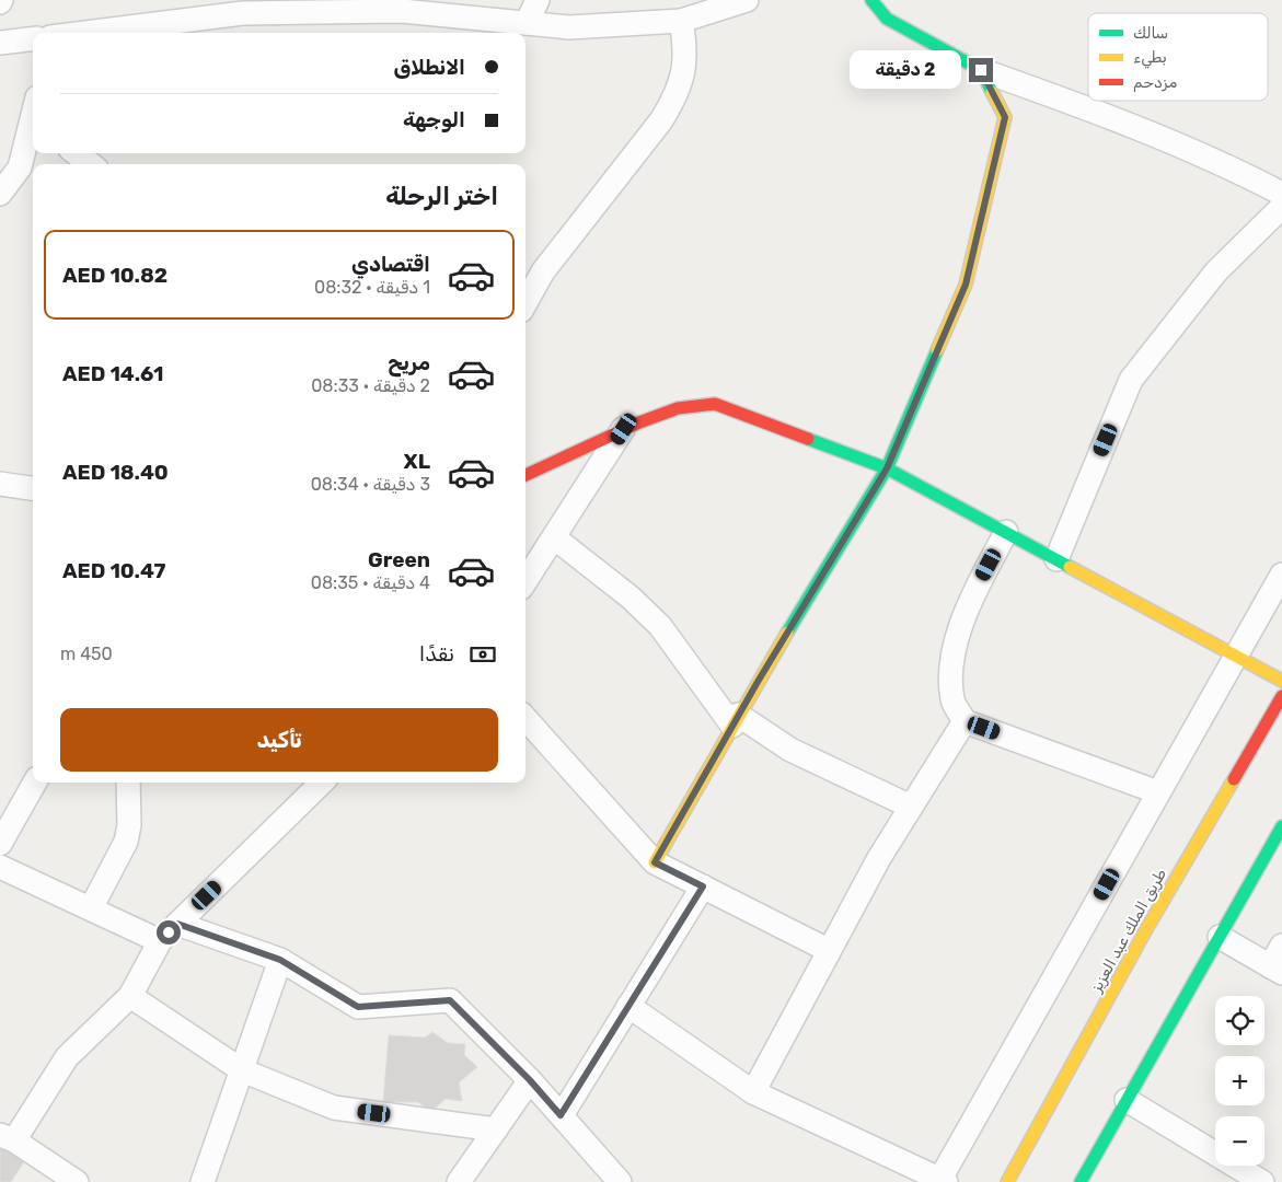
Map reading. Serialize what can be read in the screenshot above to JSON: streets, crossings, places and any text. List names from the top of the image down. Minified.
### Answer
{"streets":{"street":["طريق الملك عبد العزيز"]},"legend":["سالك","بطيء","مزدحم"],"page":{"banner":["الانطلاق","الوجهة"],"bubble":"2 دقيقة","heading":"اختر الرحلة","list":[{"name":"اقتصادي","note":"1 دقيقة · 08:32","value":"AED 10.82"},{"name":"مريح","note":"2 دقيقة · 08:33","value":"AED 14.61"},{"name":"XL","note":"3 دقيقة · 08:34","value":"AED 18.40"},{"name":"Green","note":"4 دقيقة · 08:35","value":"AED 10.47"}],"pay":["نقدًا","450 m"],"buttons":"تأكيد","map_buttons":["+","−"]}}
